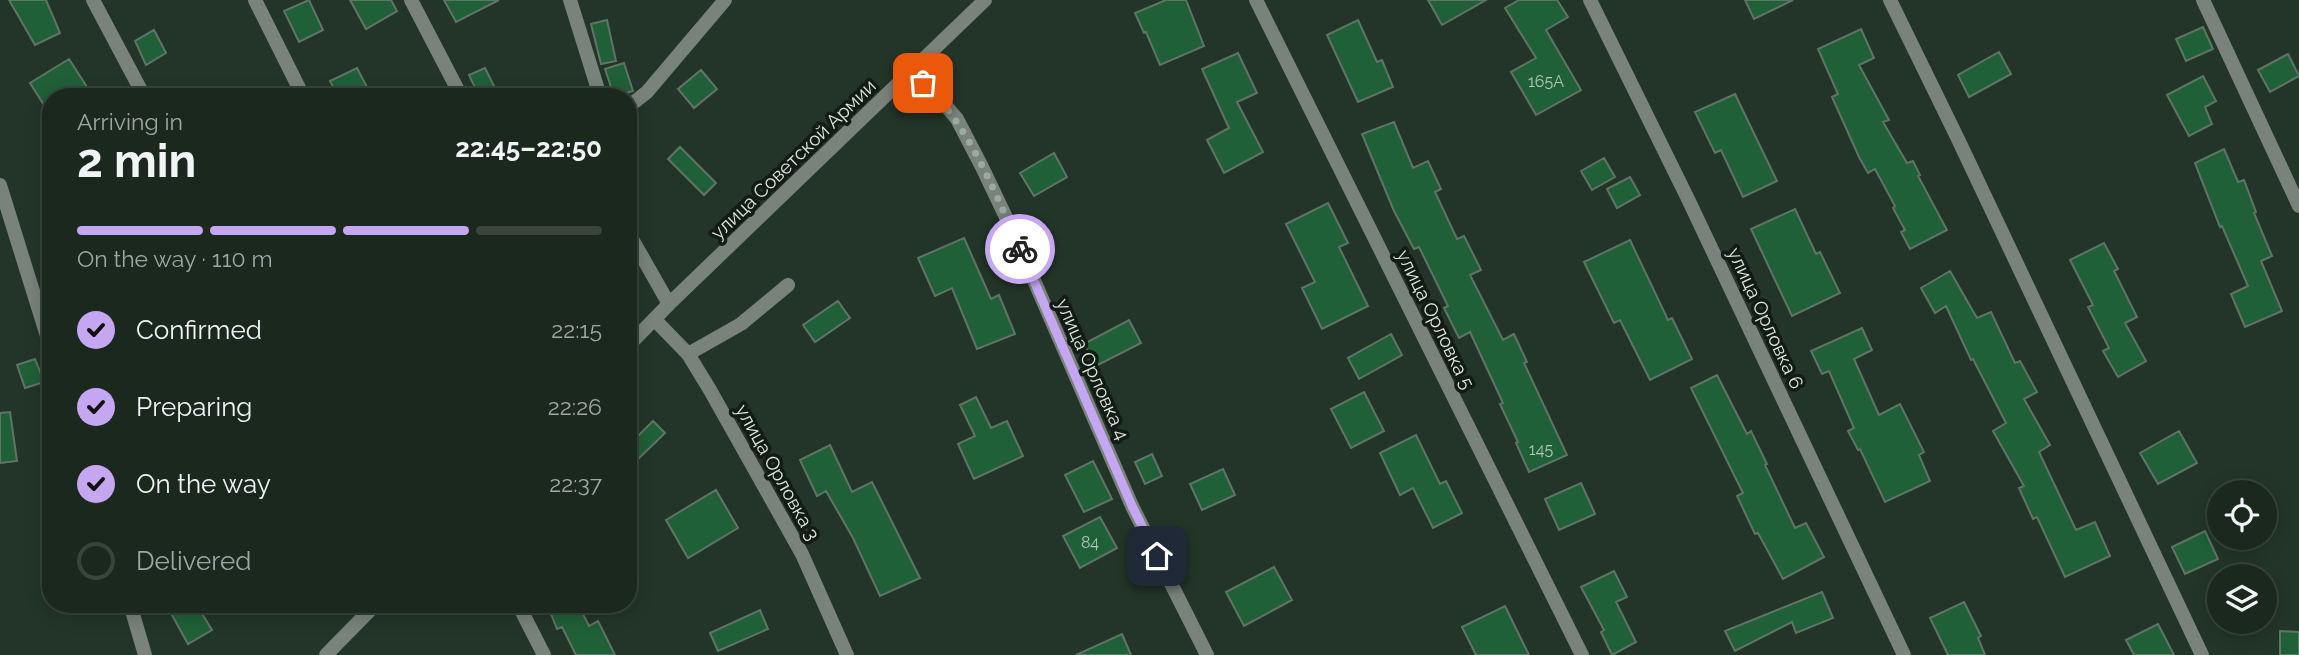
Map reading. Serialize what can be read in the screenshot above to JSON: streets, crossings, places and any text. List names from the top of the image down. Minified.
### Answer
{"streets":{"street":["улица Советской Армии","улица Орловка 6","улица Орловка 5","улица Орловка 4","улица Орловка 3"]},"crossings":[["улица Советской Армии","улица Орловка 4"],["улица Советской Армии","улица Орловка 3"]],"house_numbers":["165А","145","84"],"page":{"heading":["2 min","Arriving in","22:45–22:50"],"bar":"On the way · 110 m","list":[["Confirmed","22:15"],["Preparing","22:26"],["On the way","22:37"],"Delivered"]}}
